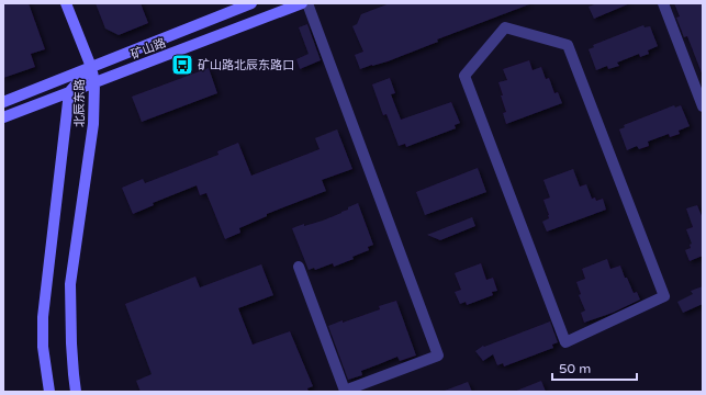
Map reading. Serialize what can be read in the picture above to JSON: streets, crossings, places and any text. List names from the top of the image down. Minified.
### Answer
{"streets":{"street":["矿山路","北辰东路"]},"crossings":[["矿山路","北辰东路"]],"places":{"bus stop":["矿山路北辰东路口"]},"scale_bar":"50 m"}
